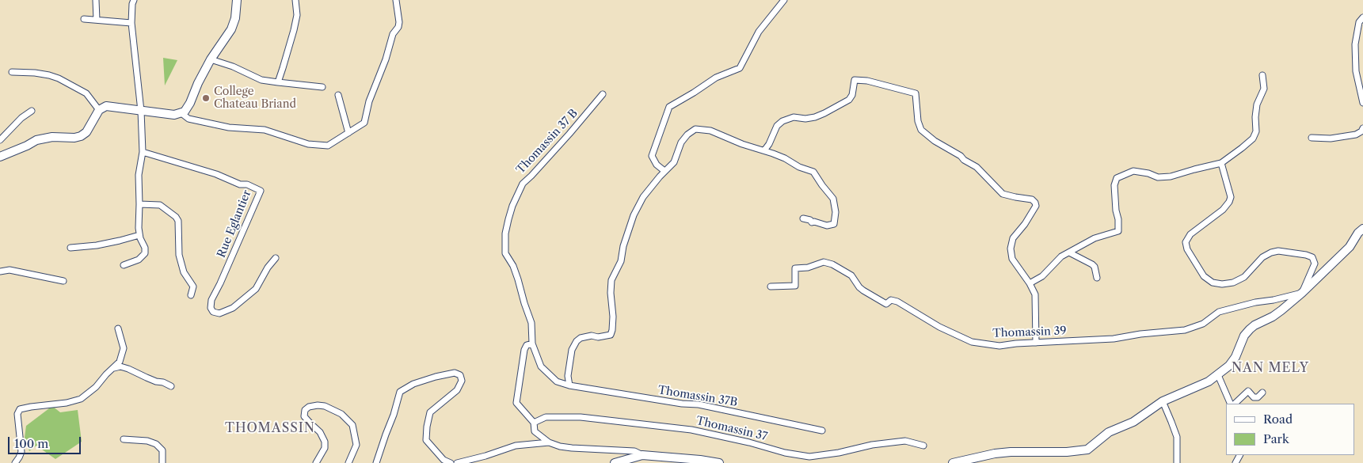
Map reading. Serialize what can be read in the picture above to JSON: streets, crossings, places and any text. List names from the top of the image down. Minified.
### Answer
{"streets":{"street":["Thomassin 37 B","Rue Eglantier","Thomassin 39","Thomassin 37B","Thomassin 37"]},"crossings":[["Thomassin 37 B","Thomassin 37B"]],"districts":["NAN MELY","THOMASSIN"],"places":["College Chateau Briand"],"legend":["Road","Park"],"scale_bar":"100 m"}
